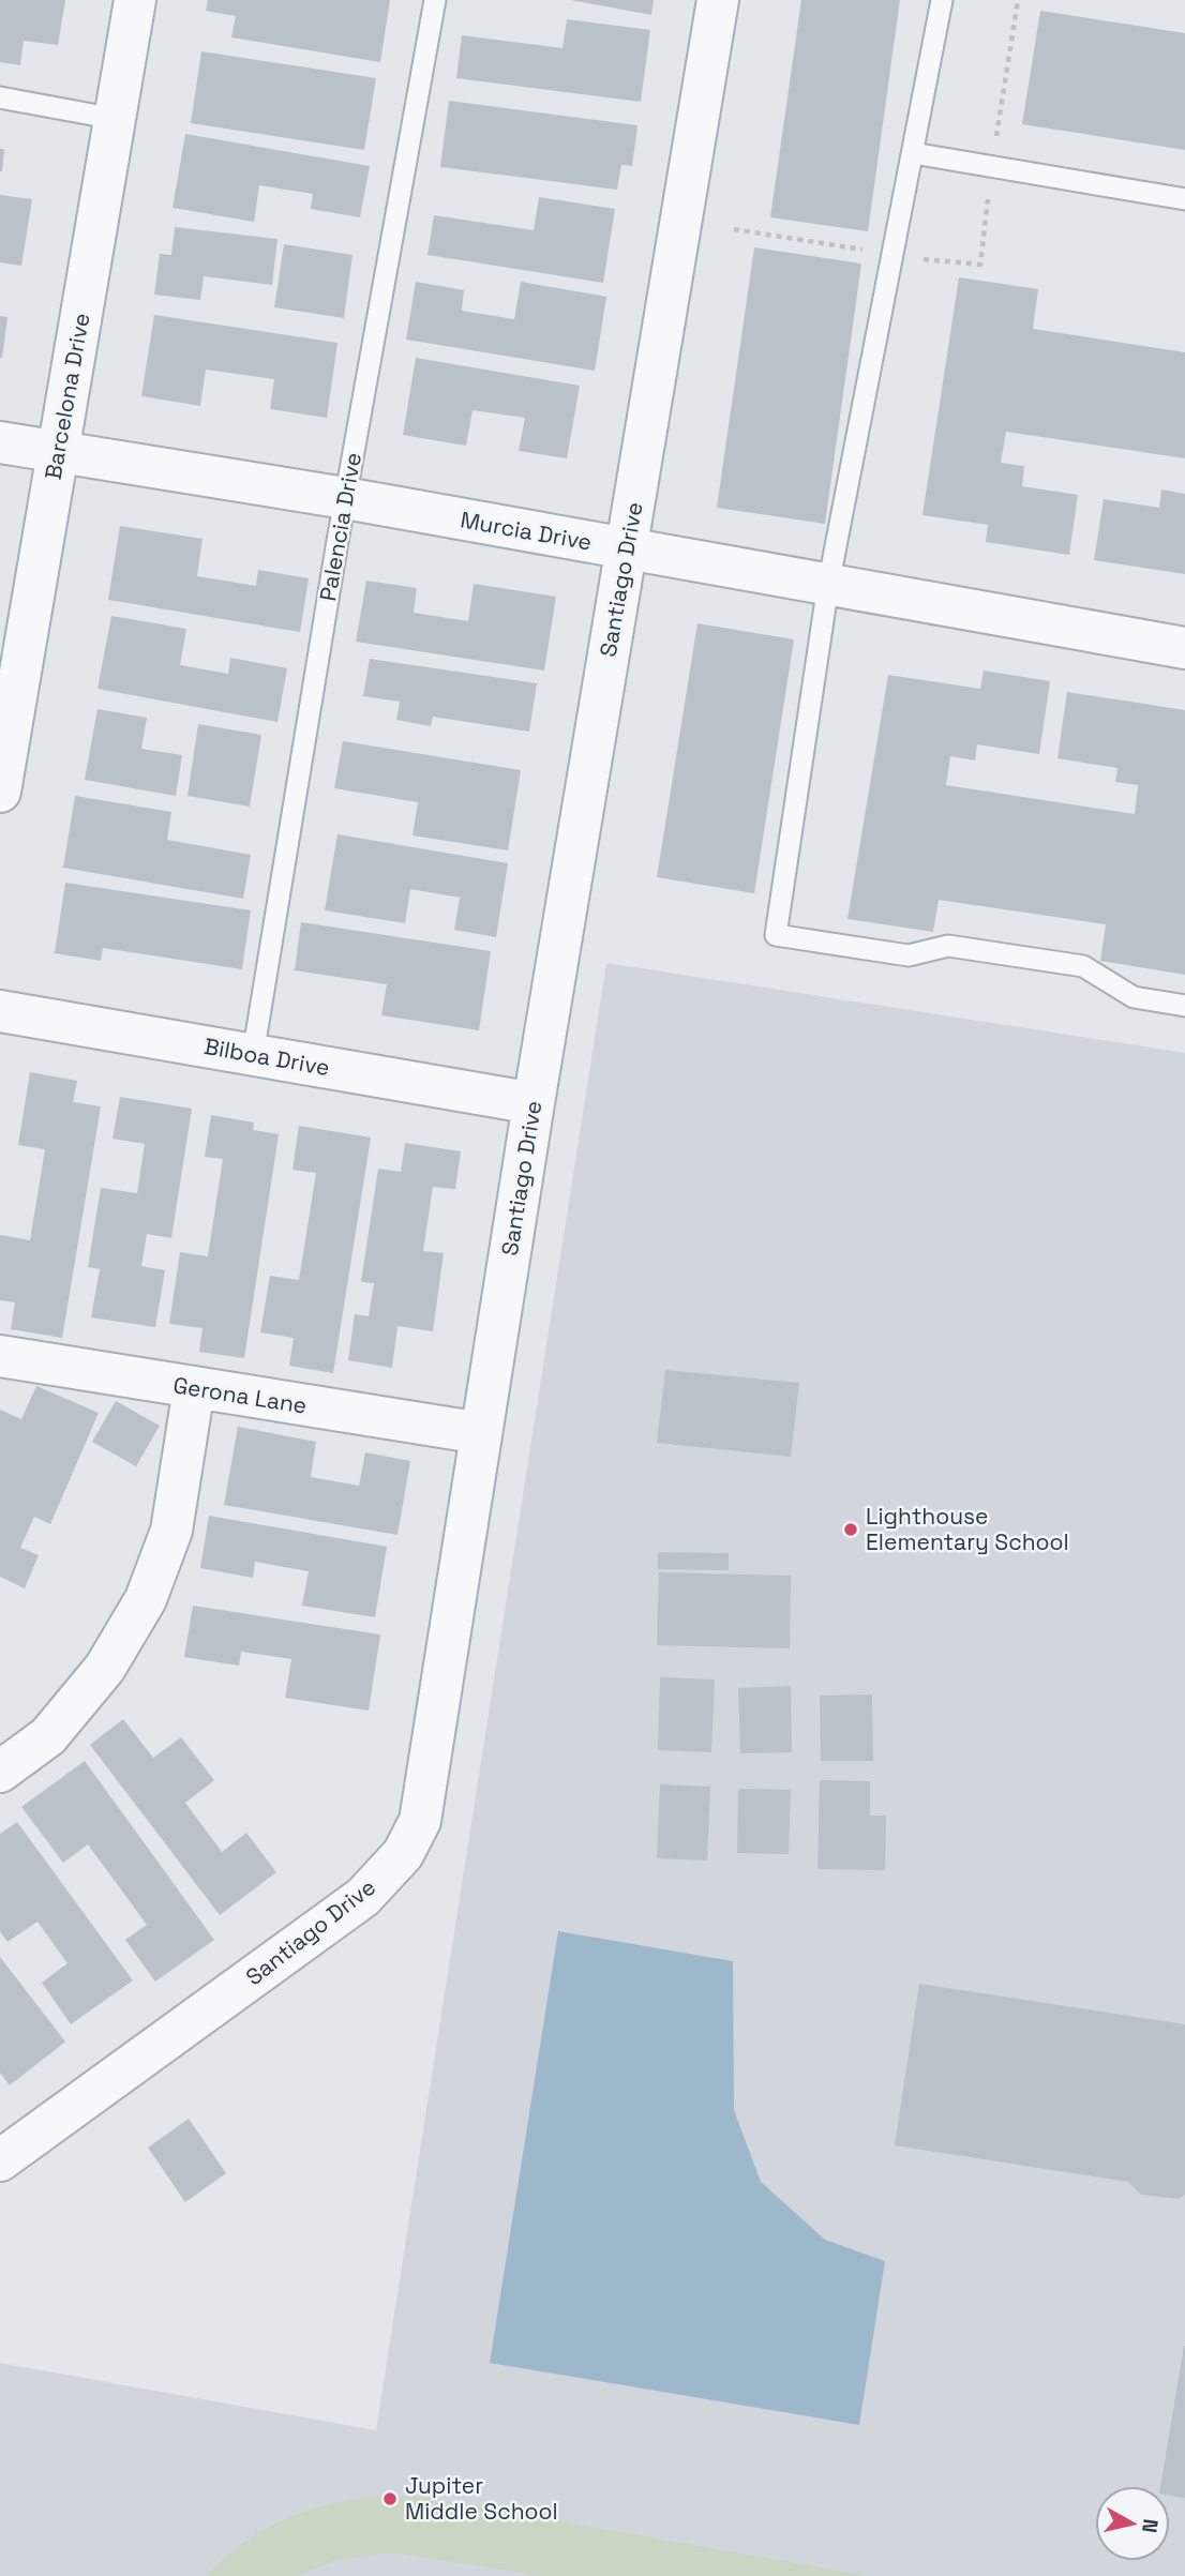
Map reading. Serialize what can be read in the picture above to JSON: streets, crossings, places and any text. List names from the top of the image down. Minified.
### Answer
{"streets":{"street":["Barcelona Drive","Murcia Drive","Santiago Drive","Bilboa Drive","Gerona Lane"],"lane":["Palencia Drive"]},"crossings":[["Barcelona Drive","Murcia Drive"],["Palencia Drive","Murcia Drive"],["Palencia Drive","Bilboa Drive"],["Murcia Drive","Santiago Drive"],["Santiago Drive","Bilboa Drive"],["Santiago Drive","Gerona Lane"]],"places":["Lighthouse Elementary School","Jupiter Middle School"],"north":"right"}
